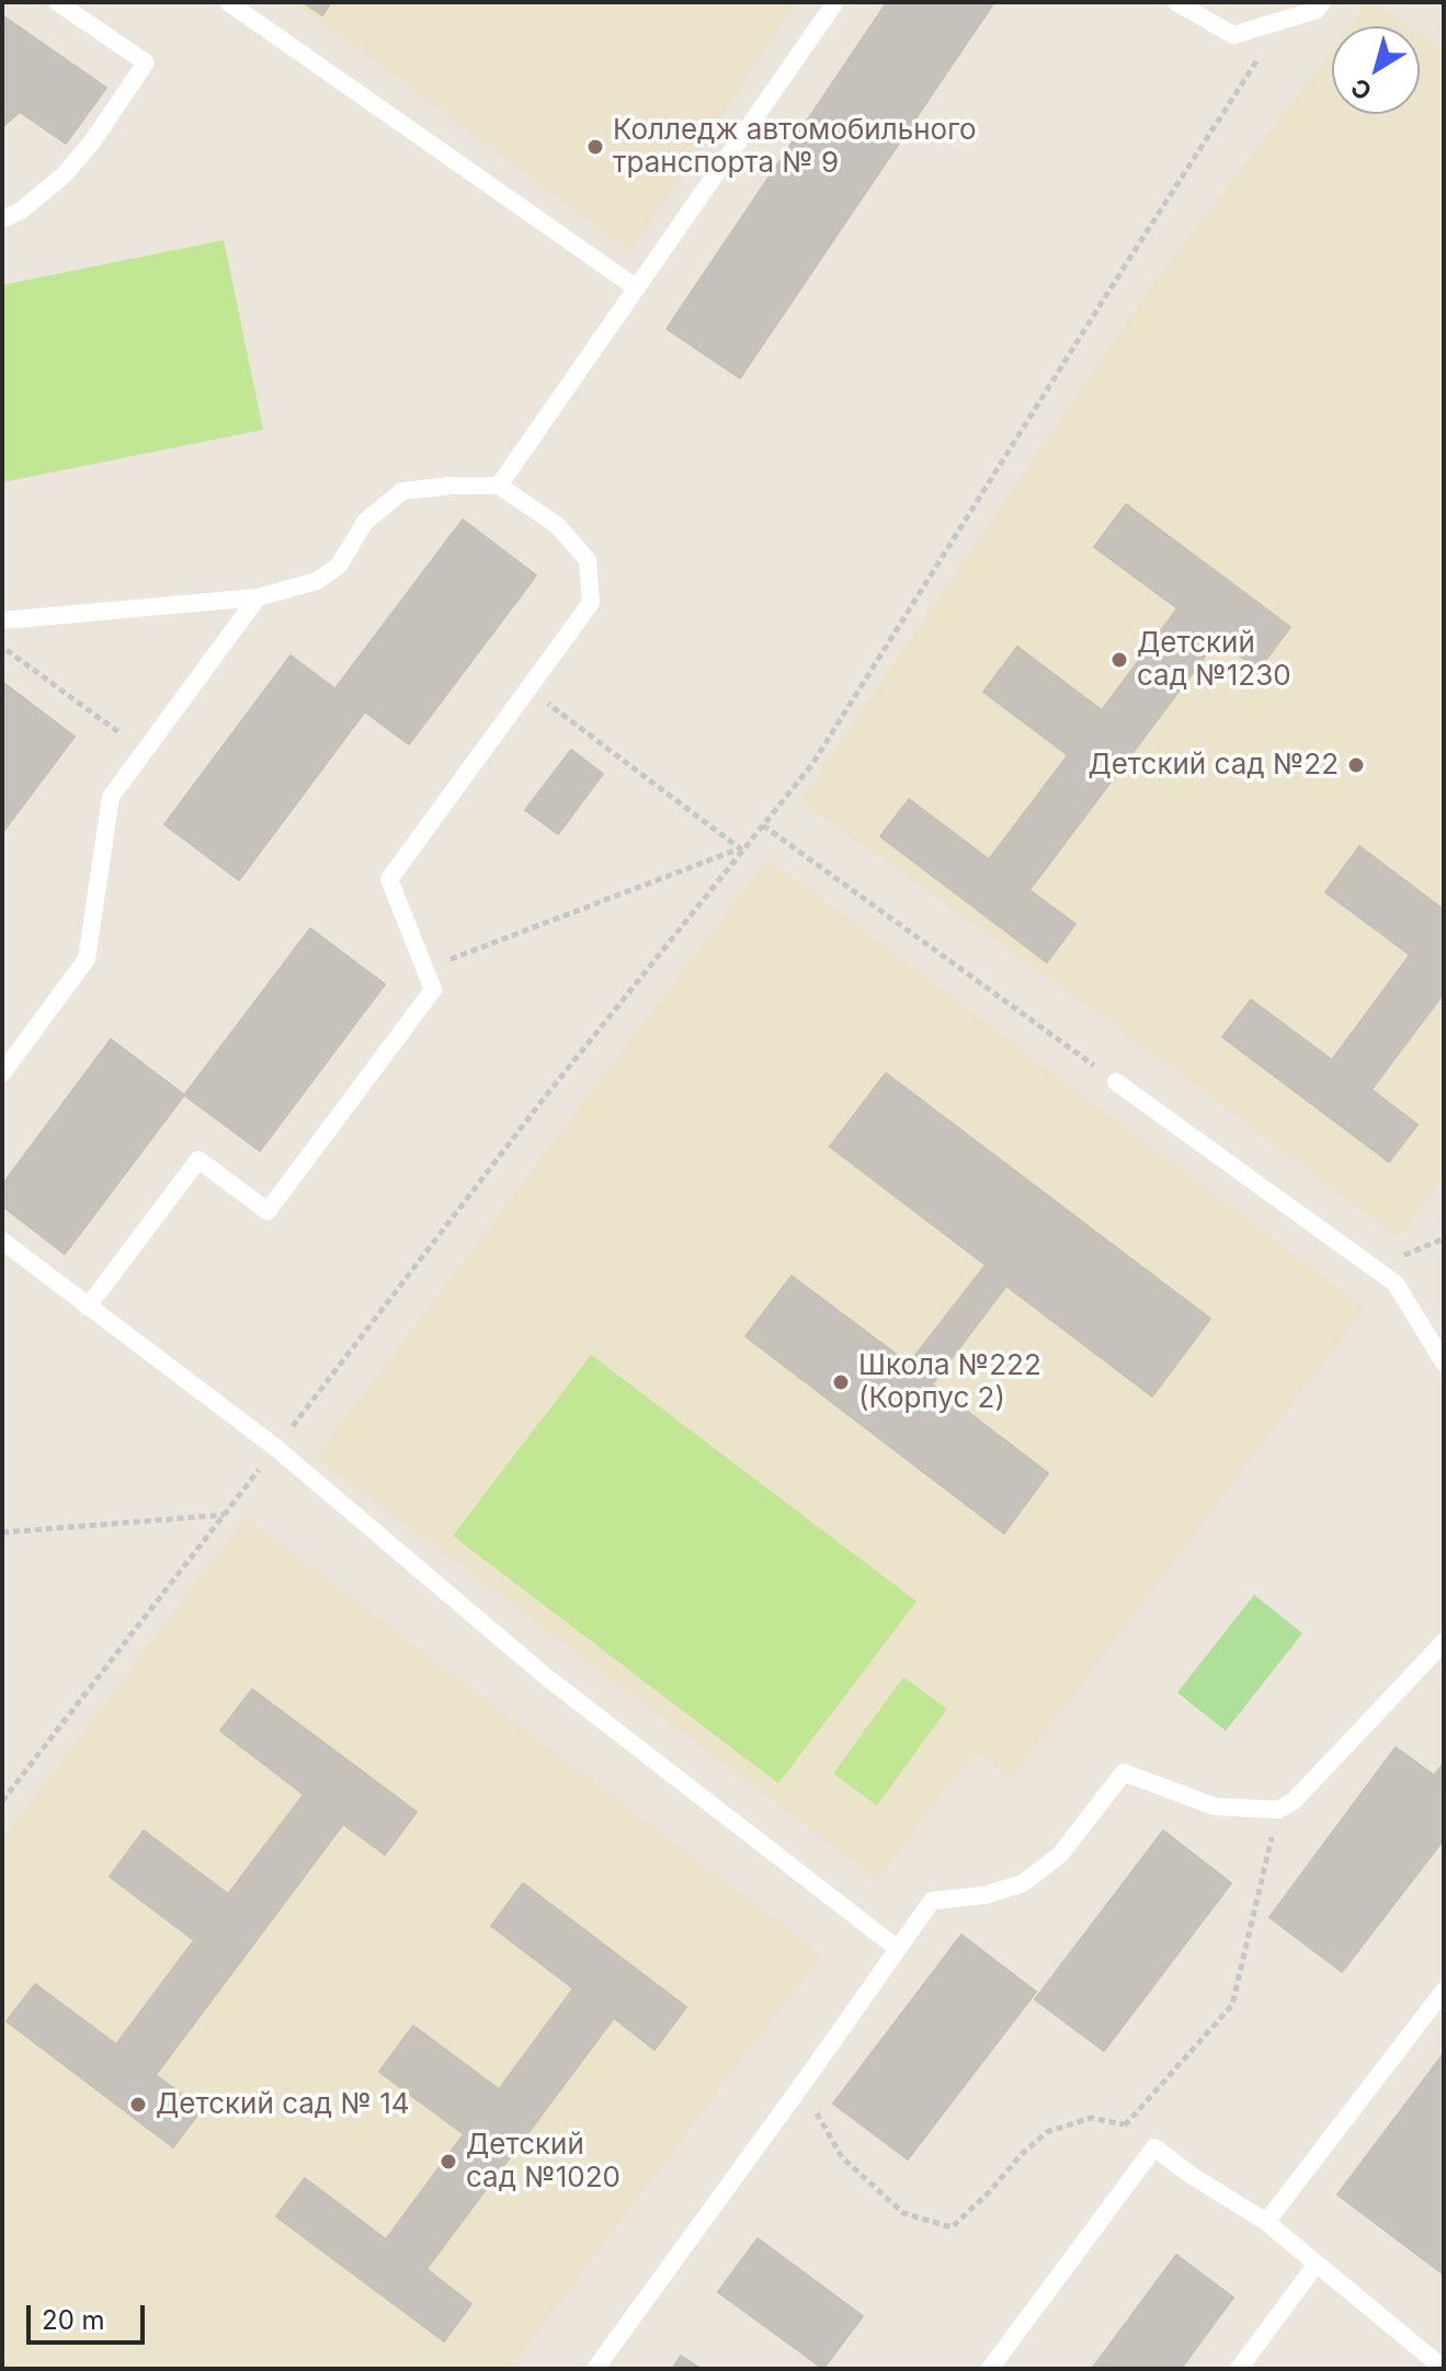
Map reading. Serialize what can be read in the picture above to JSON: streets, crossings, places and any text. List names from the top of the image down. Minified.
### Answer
{"places":["Колледж автомобильного транспорта № 9","Детский сад №1230","Детский сад №22","Школа №222 (Корпус 2)","Детский сад № 14","Детский сад №1020"],"scale_bar":"20 m","north":"bottom left"}
